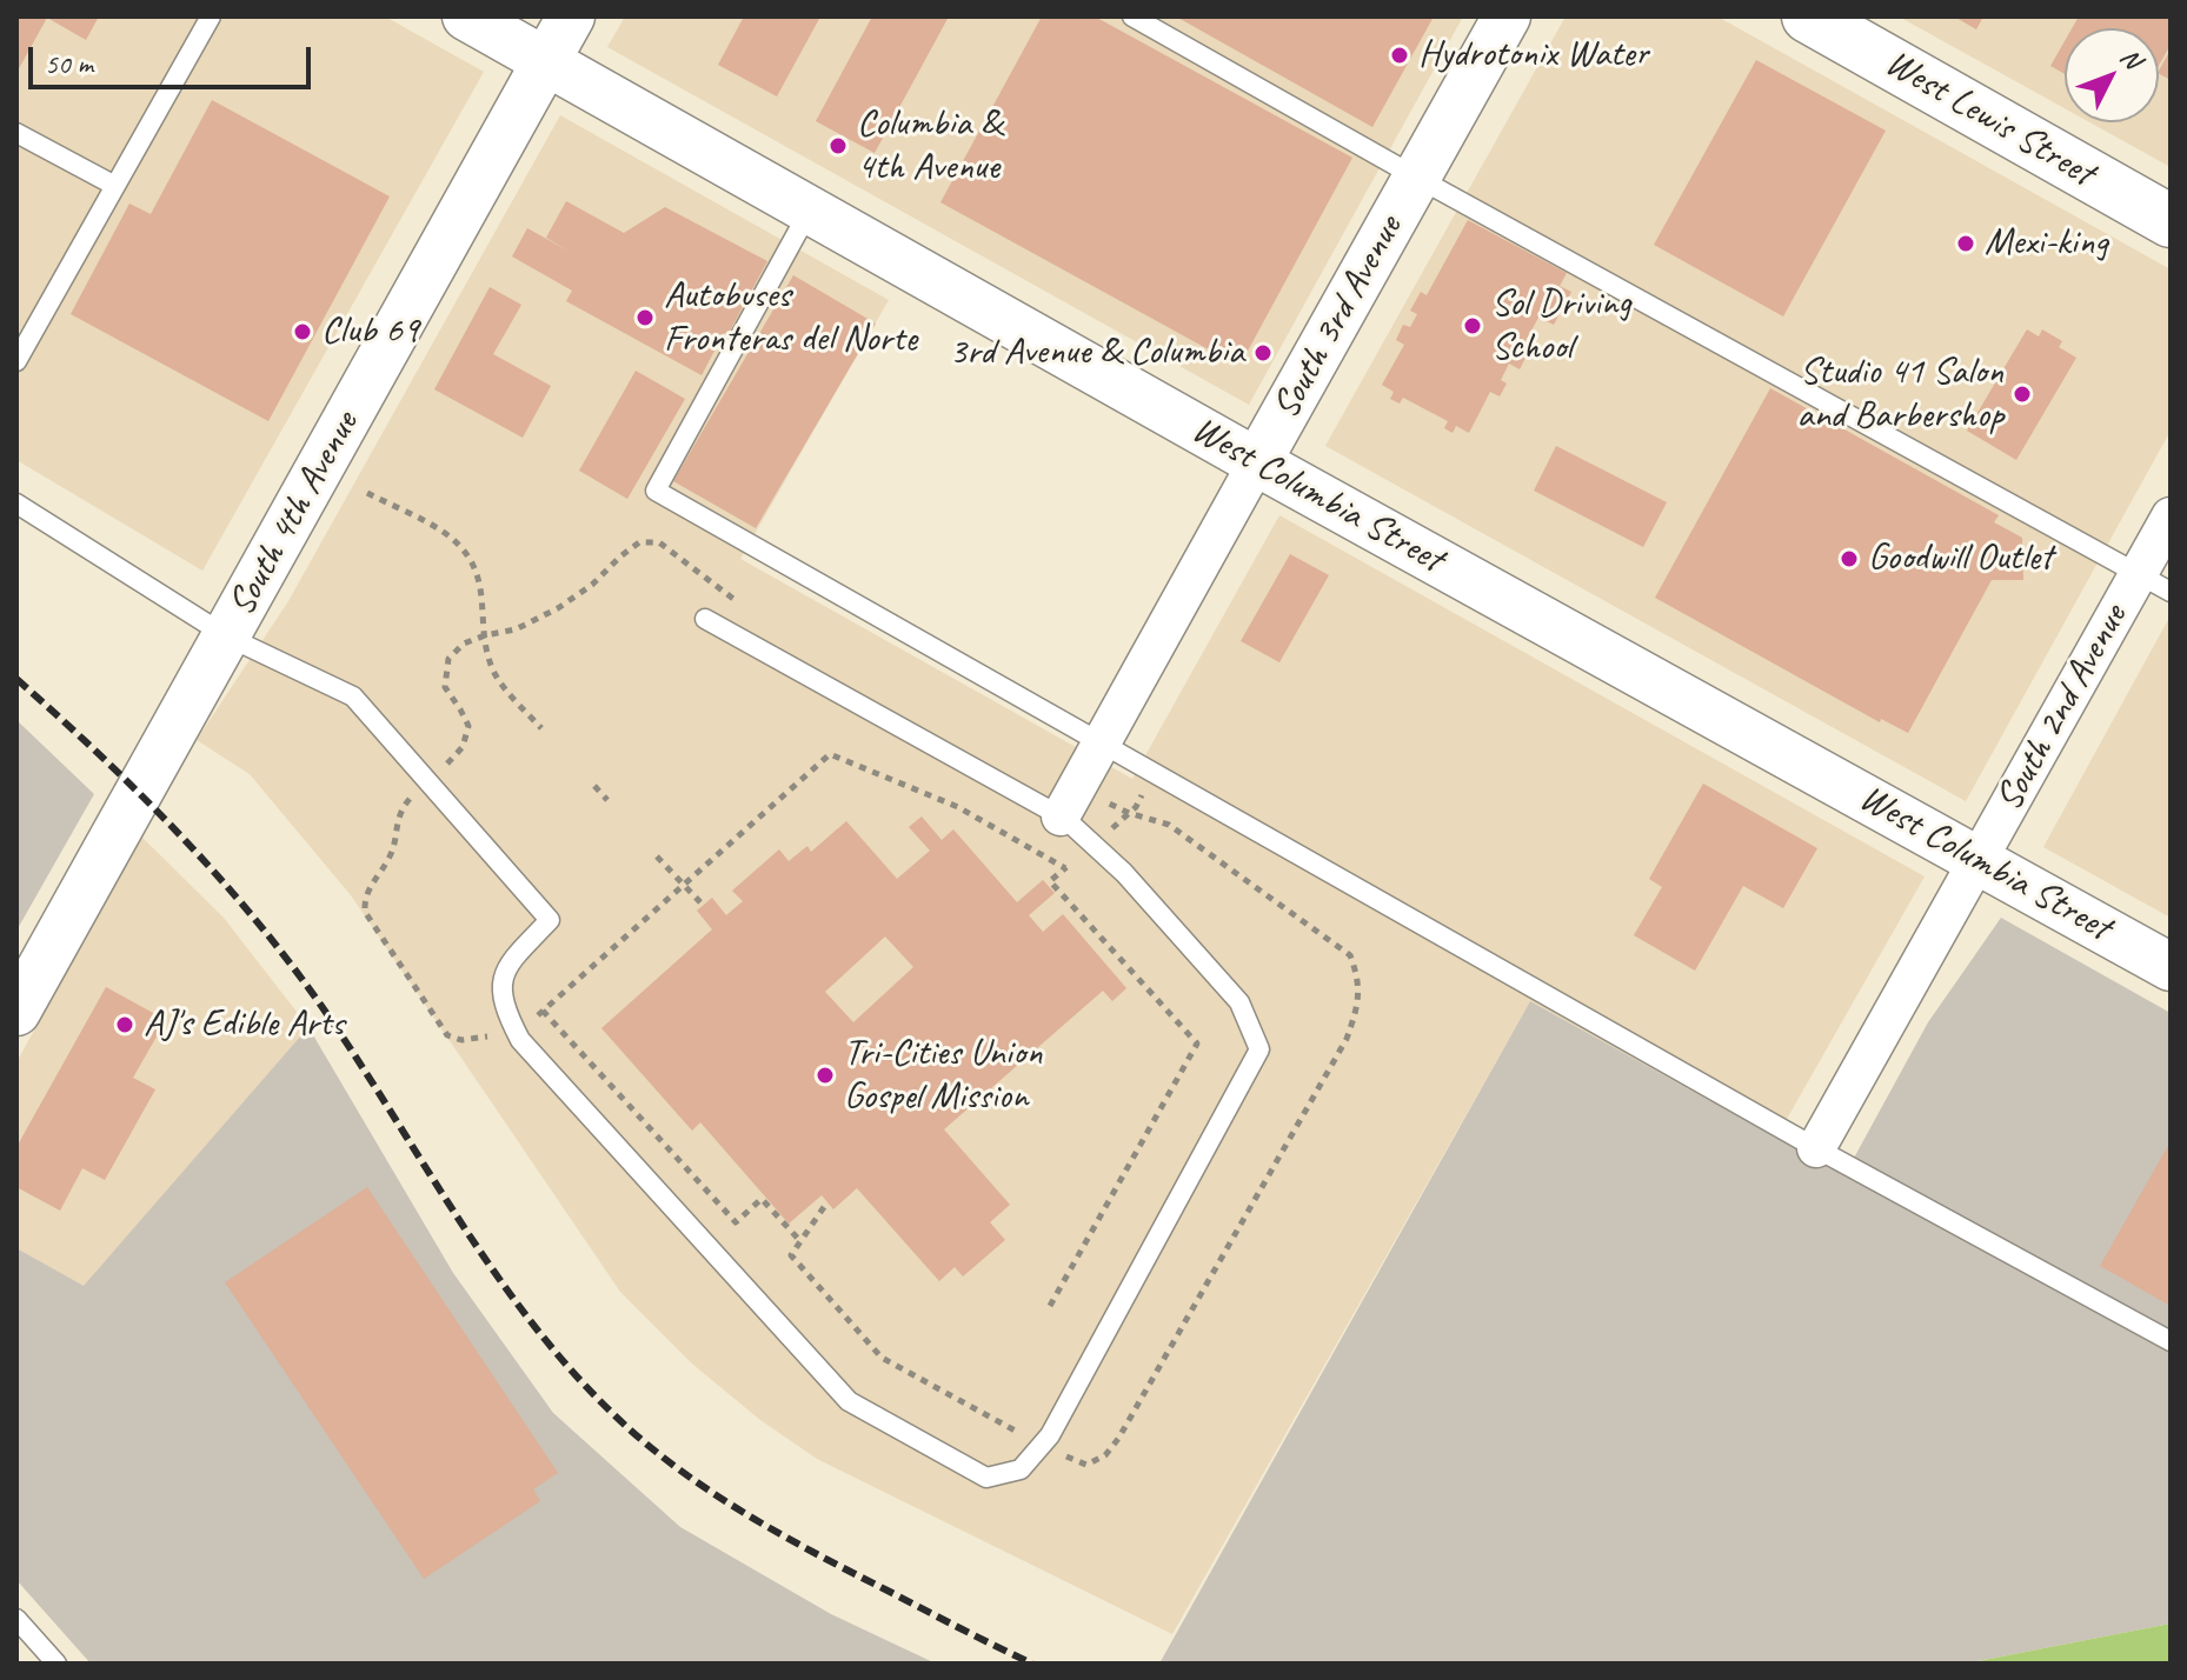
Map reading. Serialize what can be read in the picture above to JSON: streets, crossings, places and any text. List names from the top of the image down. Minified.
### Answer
{"streets":{"main road":["West Lewis Street"],"street":["South 3rd Avenue","West Columbia Street","South 4th Avenue","South 2nd Avenue"]},"crossings":[["South 3rd Avenue","West Columbia Street"],["West Columbia Street","South 4th Avenue"],["West Columbia Street","South 2nd Avenue"]],"places":["Hydrotonix Water","Columbia & 4th Avenue","Mexi-king","Autobuses Fronteras del Norte","Sol Driving School","Club 69","3rd Avenue & Columbia","Studio 41 Salon and Barbershop","Goodwill Outlet","AJ's Edible Arts","Tri-Cities Union Gospel Mission"],"scale_bar":"50 m","north":"top right"}
